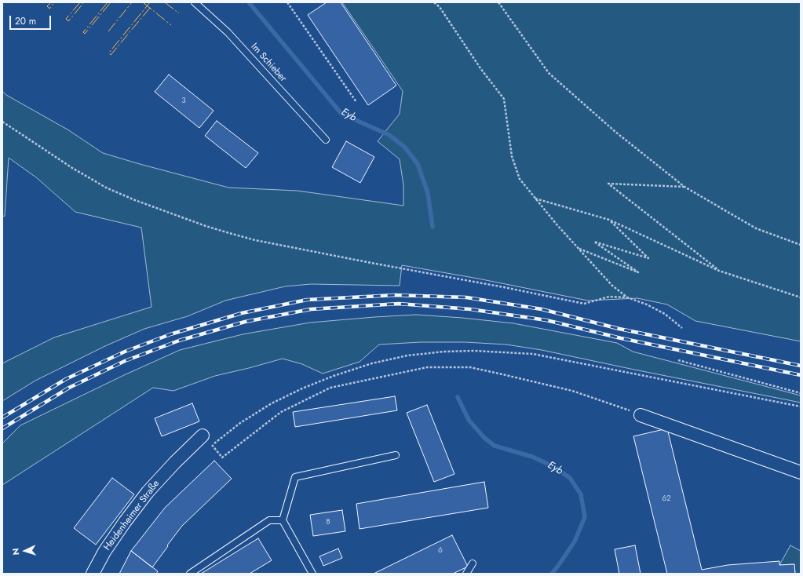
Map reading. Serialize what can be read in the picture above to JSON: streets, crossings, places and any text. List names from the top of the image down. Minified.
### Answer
{"streets":{"street":["Heidenheimer Straße"],"lane":["Im Schieber"]},"water":["Eyb"],"house_numbers":["3","62","8","6"],"scale_bar":"20 m","north":"left"}
